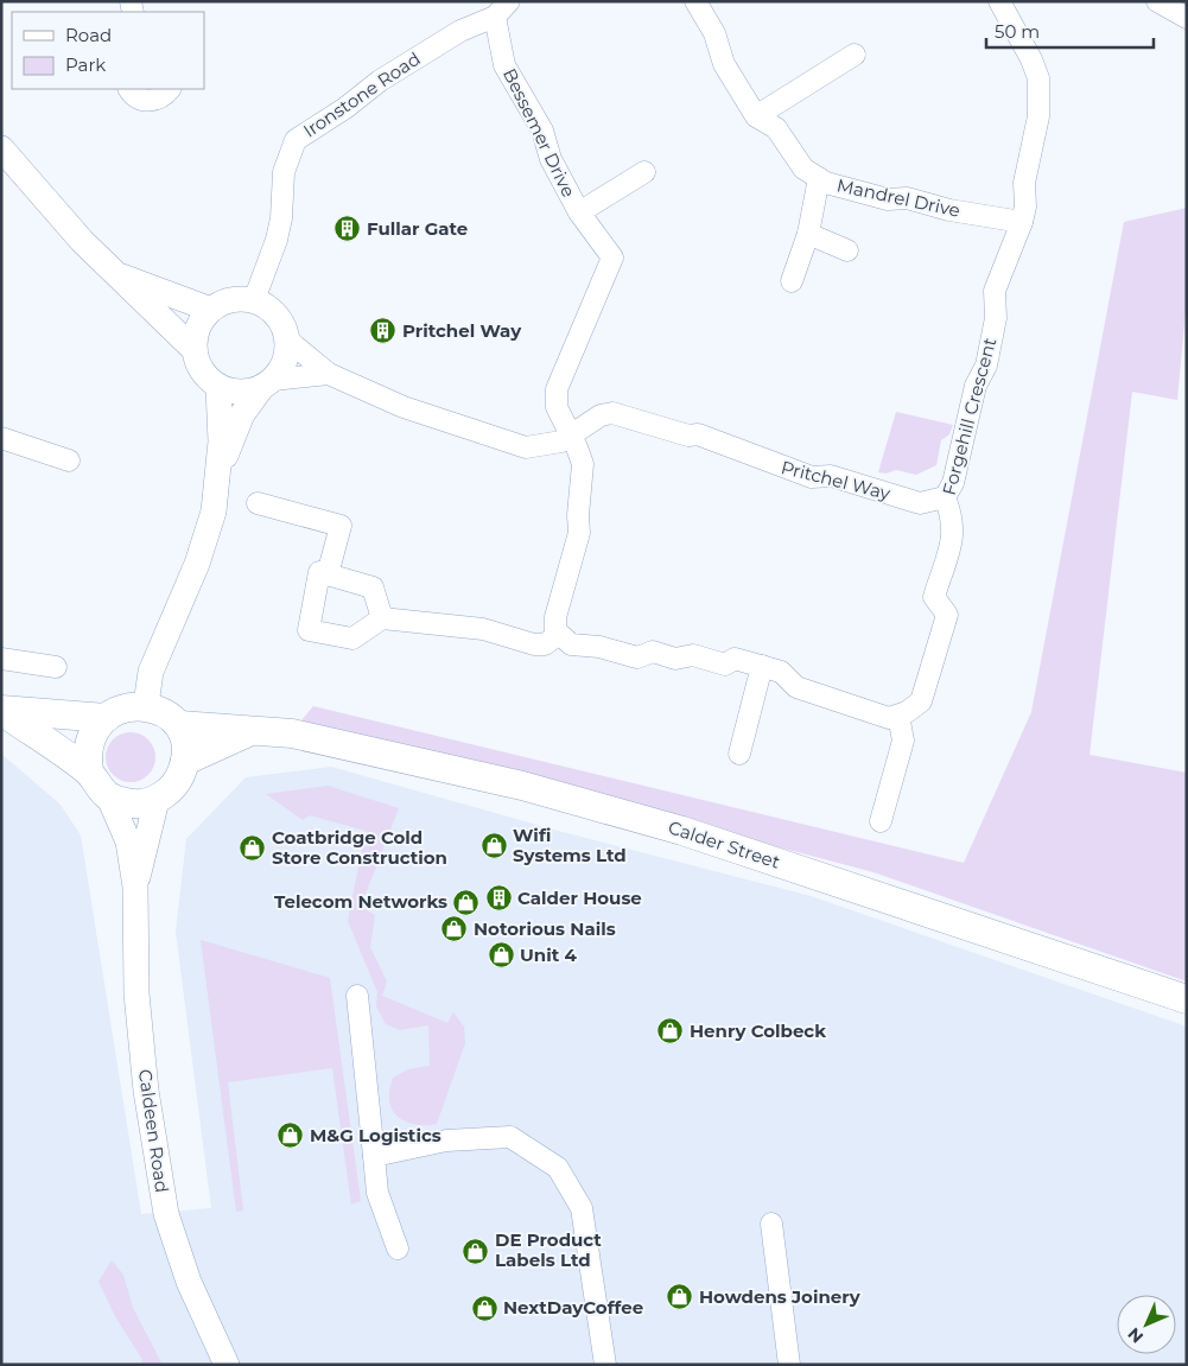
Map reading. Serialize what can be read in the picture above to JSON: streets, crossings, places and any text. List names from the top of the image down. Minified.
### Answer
{"streets":{"main road":["Calder Street"],"street":["Ironstone Road","Bessemer Drive","Mandrel Drive","Forgehill Crescent","Pritchel Way","Caldeen Road"]},"crossings":[["Ironstone Road","Bessemer Drive"],["Ironstone Road","Pritchel Way"],["Bessemer Drive","Pritchel Way"],["Mandrel Drive","Forgehill Crescent"],["Forgehill Crescent","Pritchel Way"],["Calder Street","Caldeen Road"]],"places":{"building":["Fullar Gate","Pritchel Way","Calder House"],"shop":["Wifi Systems Ltd","Coatbridge Cold Store Construction","Telecom Networks","Notorious Nails","Unit 4","Henry Colbeck","M&G Logistics","DE Product Labels Ltd","Howdens Joinery","NextDayCoffee"]},"legend":["Road","Park"],"scale_bar":"50 m","north":"bottom left"}
